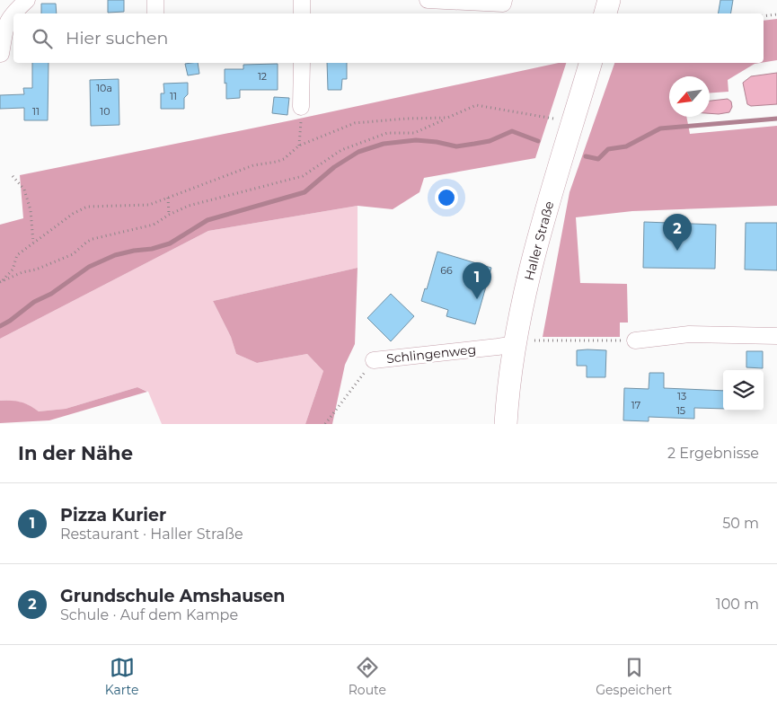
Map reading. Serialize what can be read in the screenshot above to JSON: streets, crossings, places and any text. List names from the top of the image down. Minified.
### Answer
{"streets":{"main road":["Haller Straße"],"street":["Schlingenweg"]},"crossings":[["Haller Straße","Schlingenweg"]],"house_numbers":["12","10a","11","11","10","66","13","17","15"],"north":"bottom left","page":{"search":"Hier suchen","pins":["2","1"],"heading":["In der Nähe","2 Ergebnisse"],"list":[{"mark":"1","name":"Pizza Kurier","note":"Restaurant · Haller Straße","value":"50 m"},{"mark":"2","name":"Grundschule Amshausen","note":"Schule · Auf dem Kampe","value":"100 m"}],"nav":["Karte","Route","Gespeichert"]}}
